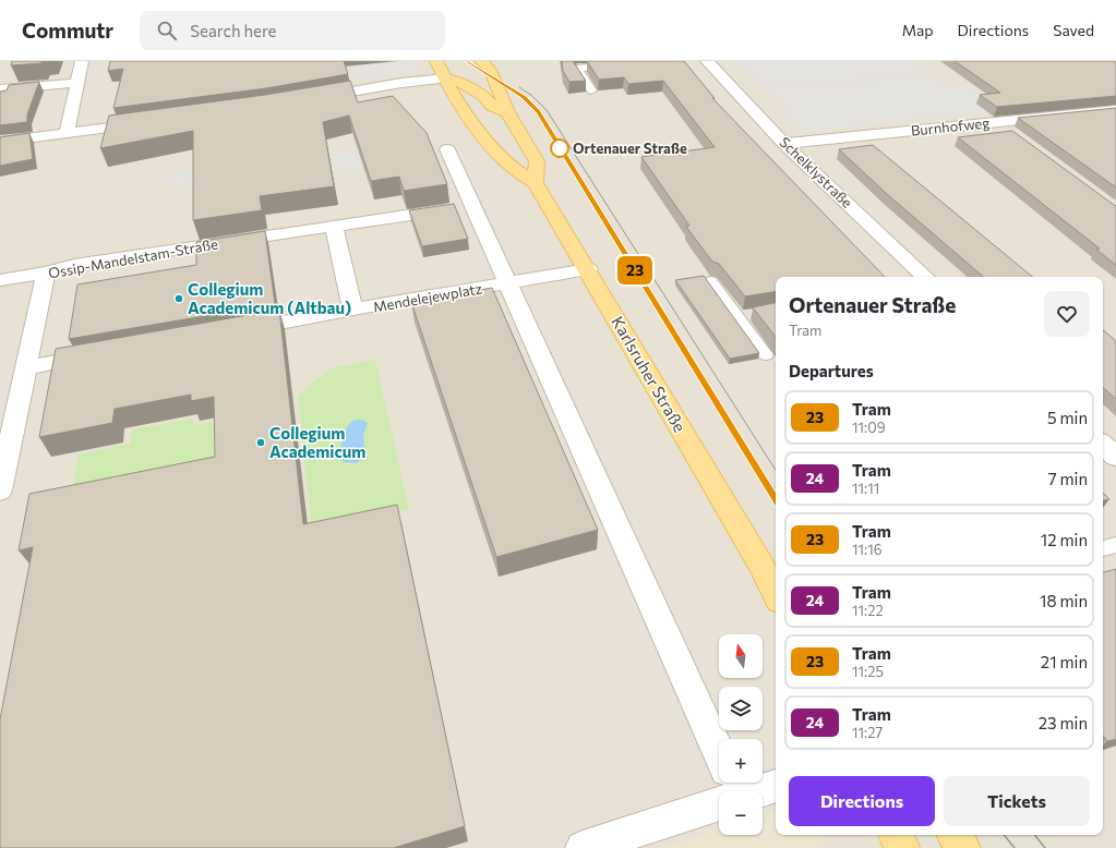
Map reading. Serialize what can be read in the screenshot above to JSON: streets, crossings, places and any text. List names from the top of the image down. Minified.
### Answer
{"streets":{"main road":["Karlsruher Straße"],"street":["Burnhofweg","Schelklystraße","Ossip-Mandelstam-Straße","Mendelejewplatz"]},"crossings":[["Burnhofweg","Schelklystraße"],["Ossip-Mandelstam-Straße","Mendelejewplatz"],["Mendelejewplatz","Karlsruher Straße"]],"places":["Ortenauer Straße","Collegium Academicum (Altbau)","Collegium Academicum"],"lines":["tram line 23"],"north":"top","page":{"header":"Commutr","search":"Search here","nav":["Map","Directions","Saved"],"on_map":"23","heading":[["Ortenauer Straße","Tram"],"Departures"],"list":[{"mark":"23","name":"Tram","note":"11:09","value":"5 min"},{"mark":"24","name":"Tram","note":"11:11","value":"7 min"},{"mark":"23","name":"Tram","note":"11:16","value":"12 min"},{"mark":"24","name":"Tram","note":"11:22","value":"18 min"},{"mark":"23","name":"Tram","note":"11:25","value":"21 min"},{"mark":"24","name":"Tram","note":"11:27","value":"23 min"}],"map_buttons":["+","−"],"buttons":["Directions","Tickets"]}}
